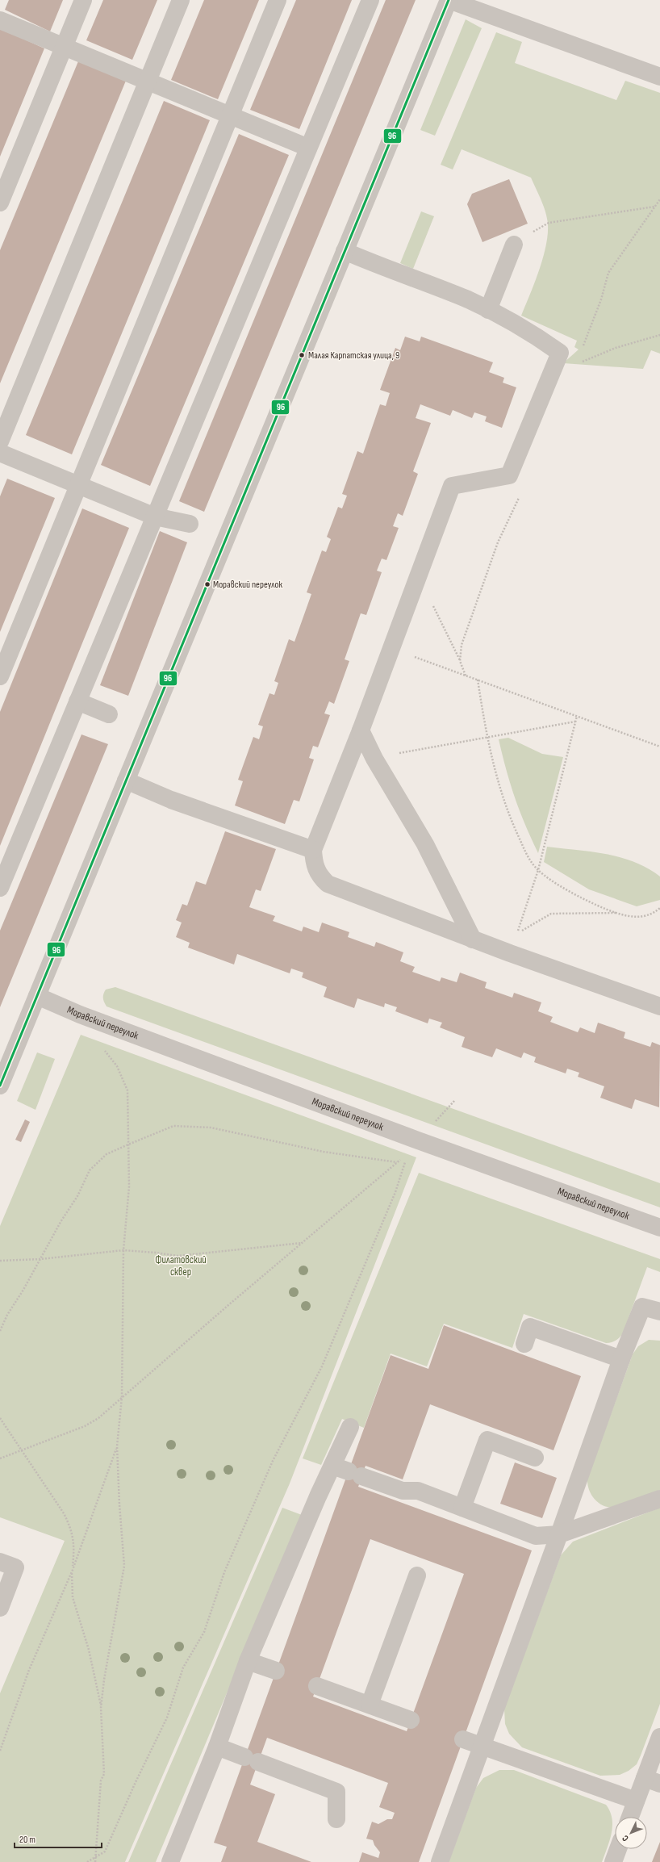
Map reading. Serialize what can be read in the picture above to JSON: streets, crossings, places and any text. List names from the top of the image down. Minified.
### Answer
{"streets":{"street":["Моравский переулок"]},"parks":["Филатовский сквер"],"places":["Малая Карпатская улица, 9","Моравский переулок"],"lines":["transit line 96"],"scale_bar":"20 m","north":"bottom left"}
